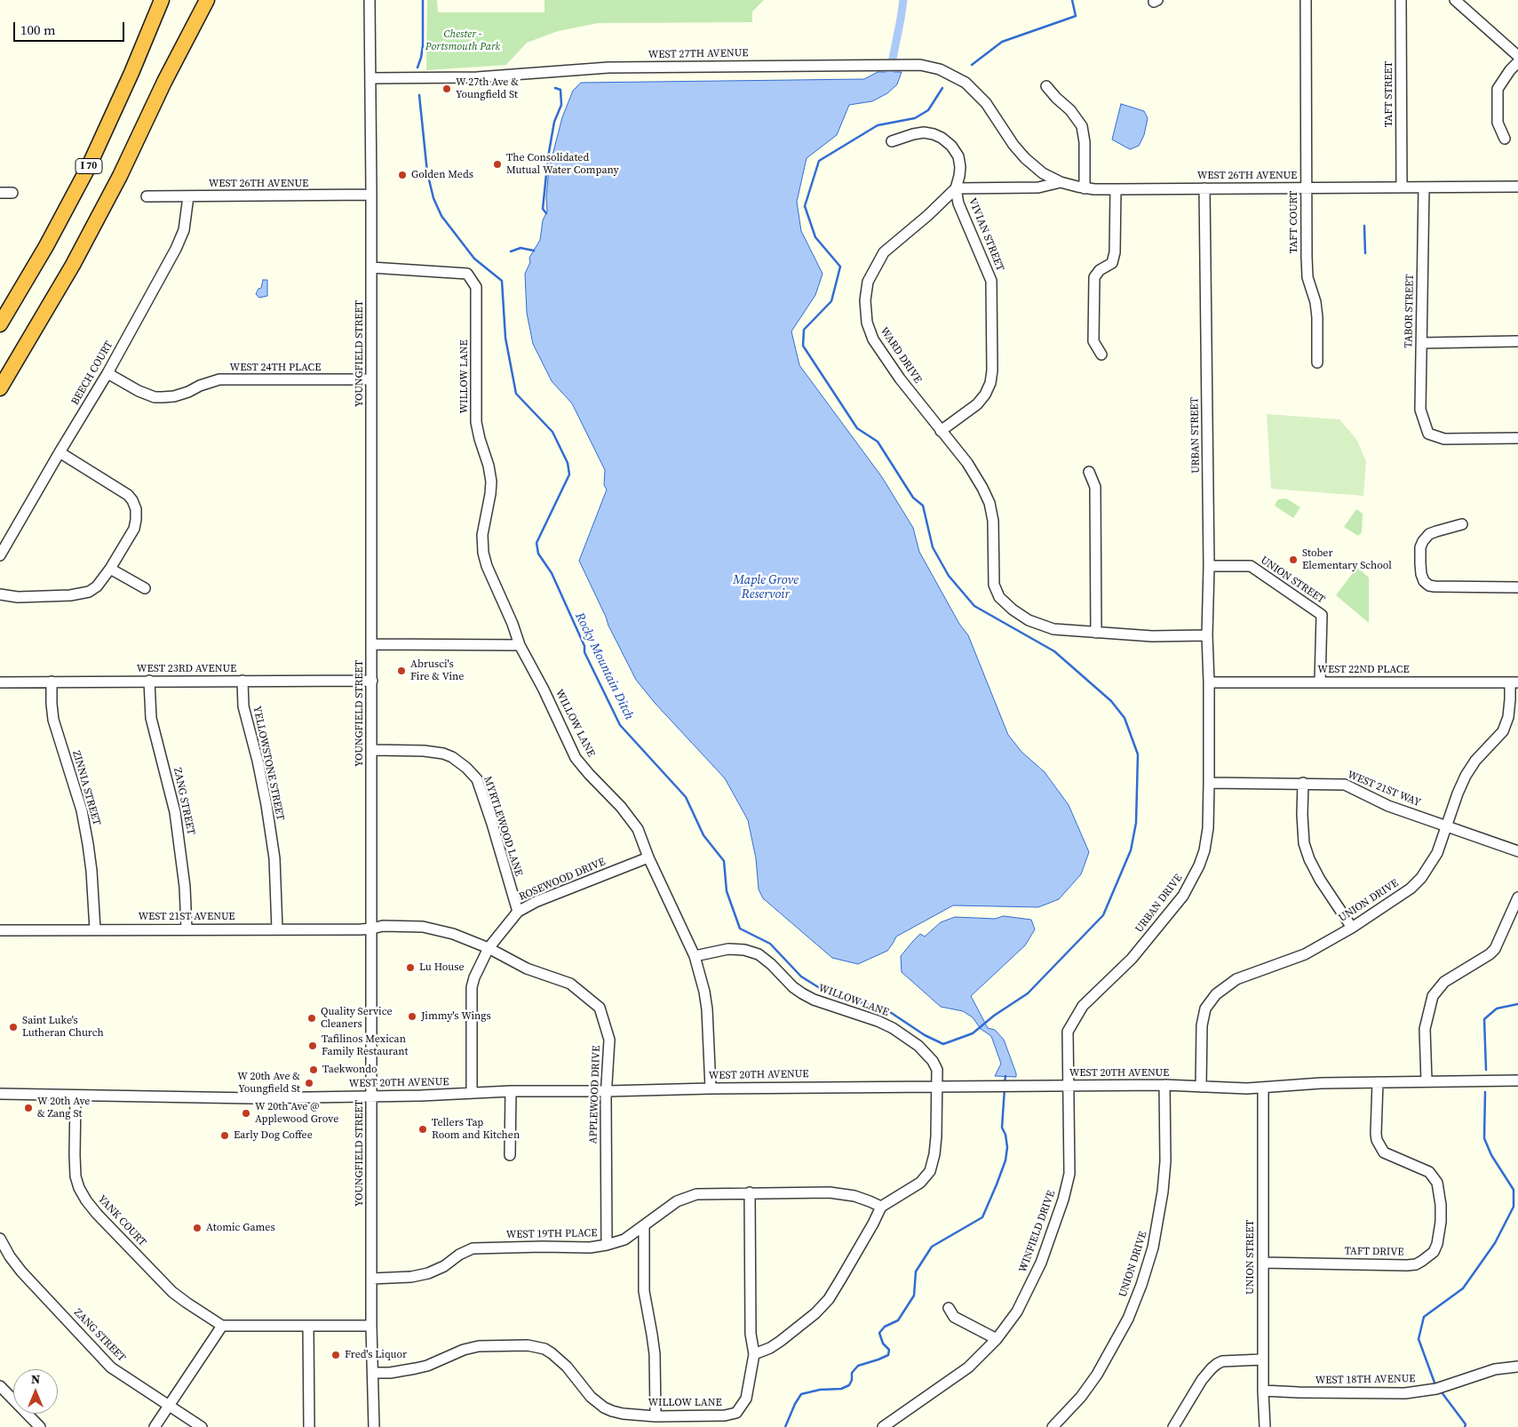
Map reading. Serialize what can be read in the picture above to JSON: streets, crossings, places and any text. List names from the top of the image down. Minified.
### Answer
{"streets":{"highway":["I 70"],"street":["WEST 27TH AVENUE","TAFT STREET","WEST 26TH AVENUE","TAFT COURT","VIVIAN STREET","TABOR STREET","YOUNGFIELD STREET","WARD DRIVE","WEST 24TH PLACE","BEECH COURT","WILLOW LANE","URBAN STREET","UNION STREET","WEST 23RD AVENUE","WEST 22ND PLACE","YELLOWSTONE STREET","ZINNIA STREET","WEST 21ST WAY","ZANG STREET","MYRTLEWOOD LANE","ROSEWOOD DRIVE","UNION DRIVE","URBAN DRIVE","WEST 21ST AVENUE","WEST 20TH AVENUE","APPLEWOOD DRIVE","YANK COURT","WINFIELD DRIVE","WEST 19TH PLACE","TAFT DRIVE","WEST 18TH AVENUE"]},"crossings":[["WEST 27TH AVENUE","WEST 26TH AVENUE"],["WEST 27TH AVENUE","YOUNGFIELD STREET"],["TAFT STREET","WEST 26TH AVENUE"],["WEST 26TH AVENUE","TAFT COURT"],["WEST 26TH AVENUE","TABOR STREET"],["WEST 26TH AVENUE","YOUNGFIELD STREET"],["WEST 26TH AVENUE","BEECH COURT"],["WEST 26TH AVENUE","URBAN STREET"],["VIVIAN STREET","WARD DRIVE"],["YOUNGFIELD STREET","WEST 24TH PLACE"],["YOUNGFIELD STREET","WILLOW LANE"],["YOUNGFIELD STREET","WEST 23RD AVENUE"],["YOUNGFIELD STREET","MYRTLEWOOD LANE"],["YOUNGFIELD STREET","WEST 21ST AVENUE"],["YOUNGFIELD STREET","WEST 20TH AVENUE"],["YOUNGFIELD STREET","APPLEWOOD DRIVE"],["YOUNGFIELD STREET","WEST 19TH PLACE"],["WEST 24TH PLACE","BEECH COURT"],["WILLOW LANE","ROSEWOOD DRIVE"],["WILLOW LANE","WEST 20TH AVENUE"],["WILLOW LANE","WEST 19TH PLACE"],["URBAN STREET","UNION STREET"],["URBAN STREET","WEST 22ND PLACE"],["URBAN STREET","URBAN DRIVE"],["UNION STREET","WEST 22ND PLACE"],["UNION STREET","WEST 20TH AVENUE"],["UNION STREET","TAFT DRIVE"],["UNION STREET","WEST 18TH AVENUE"],["WEST 23RD AVENUE","YELLOWSTONE STREET"],["WEST 23RD AVENUE","ZINNIA STREET"],["WEST 23RD AVENUE","ZANG STREET"],["WEST 22ND PLACE","UNION DRIVE"],["WEST 22ND PLACE","URBAN DRIVE"],["YELLOWSTONE STREET","WEST 21ST AVENUE"],["ZINNIA STREET","WEST 21ST AVENUE"],["WEST 21ST WAY","UNION DRIVE"],["WEST 21ST WAY","URBAN DRIVE"],["ZANG STREET","WEST 21ST AVENUE"],["MYRTLEWOOD LANE","ROSEWOOD DRIVE"],["ROSEWOOD DRIVE","WEST 20TH AVENUE"],["ROSEWOOD DRIVE","APPLEWOOD DRIVE"],["UNION DRIVE","WEST 20TH AVENUE"],["URBAN DRIVE","WEST 20TH AVENUE"],["URBAN DRIVE","WINFIELD DRIVE"],["WEST 21ST AVENUE","APPLEWOOD DRIVE"],["WEST 20TH AVENUE","APPLEWOOD DRIVE"],["WEST 20TH AVENUE","YANK COURT"],["WEST 20TH AVENUE","WINFIELD DRIVE"],["WEST 20TH AVENUE","TAFT DRIVE"],["APPLEWOOD DRIVE","WEST 19TH PLACE"]],"water":["Maple Grove Reservoir","Rocky Mountain Ditch"],"parks":["Chester - Portsmouth Park"],"places":["W 27th Ave & Youngfield St","The Consolidated Mutual Water Company","Golden Meds","Stober Elementary School","Abrusci's Fire & Vine","Lu House","Jimmy's Wings","Quality Service Cleaners","Saint Luke's Lutheran Church","Tafilinos Mexican Family Restaurant","Taekwondo","W 20th Ave & Youngfield St","W 20th Ave & Zang St","W 20th Ave @ Applewood Grove","Tellers Tap Room and Kitchen","Early Dog Coffee","Atomic Games","Fred's Liquor"],"scale_bar":"100 m","north":"top"}
